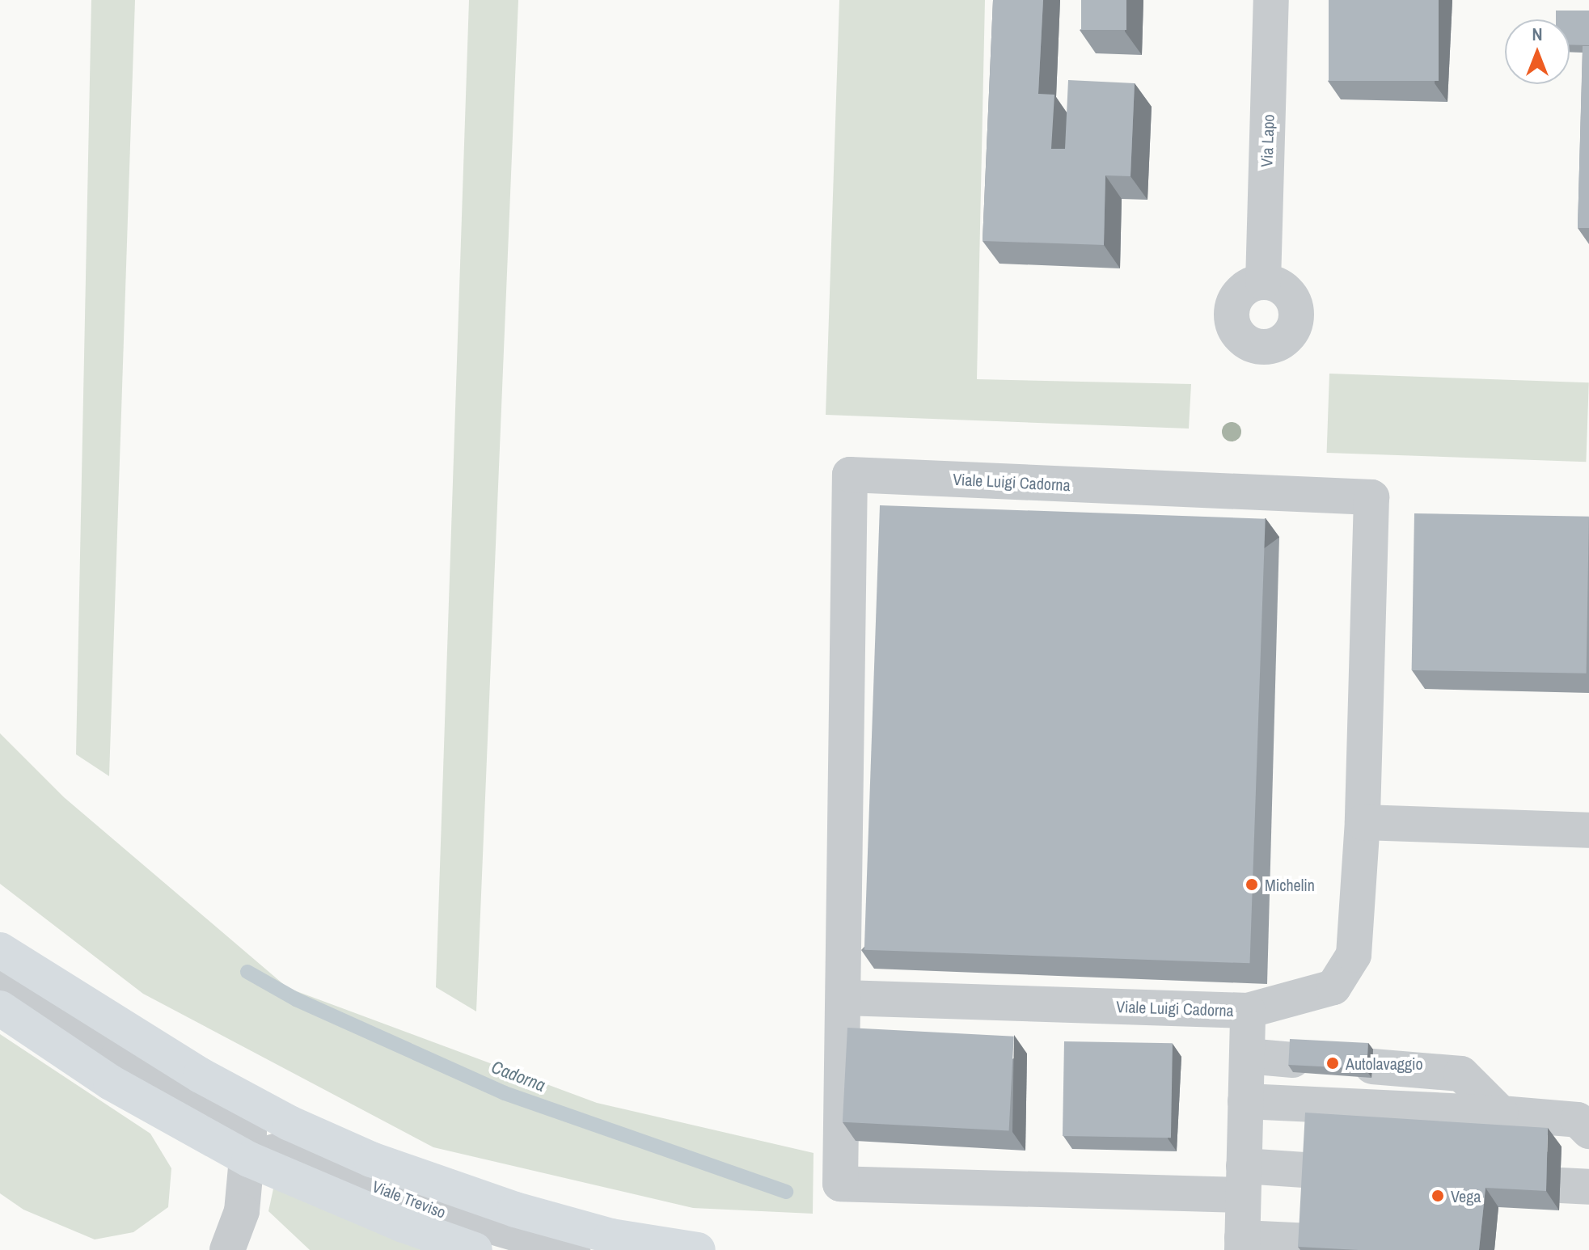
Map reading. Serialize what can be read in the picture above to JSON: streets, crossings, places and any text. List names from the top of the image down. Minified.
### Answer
{"streets":{"main road":["Viale Treviso"],"street":["Via Lapo","Viale Luigi Cadorna"]},"water":["Cadorna"],"places":["Michelin","Autolavaggio","Vega"],"north":"top"}
